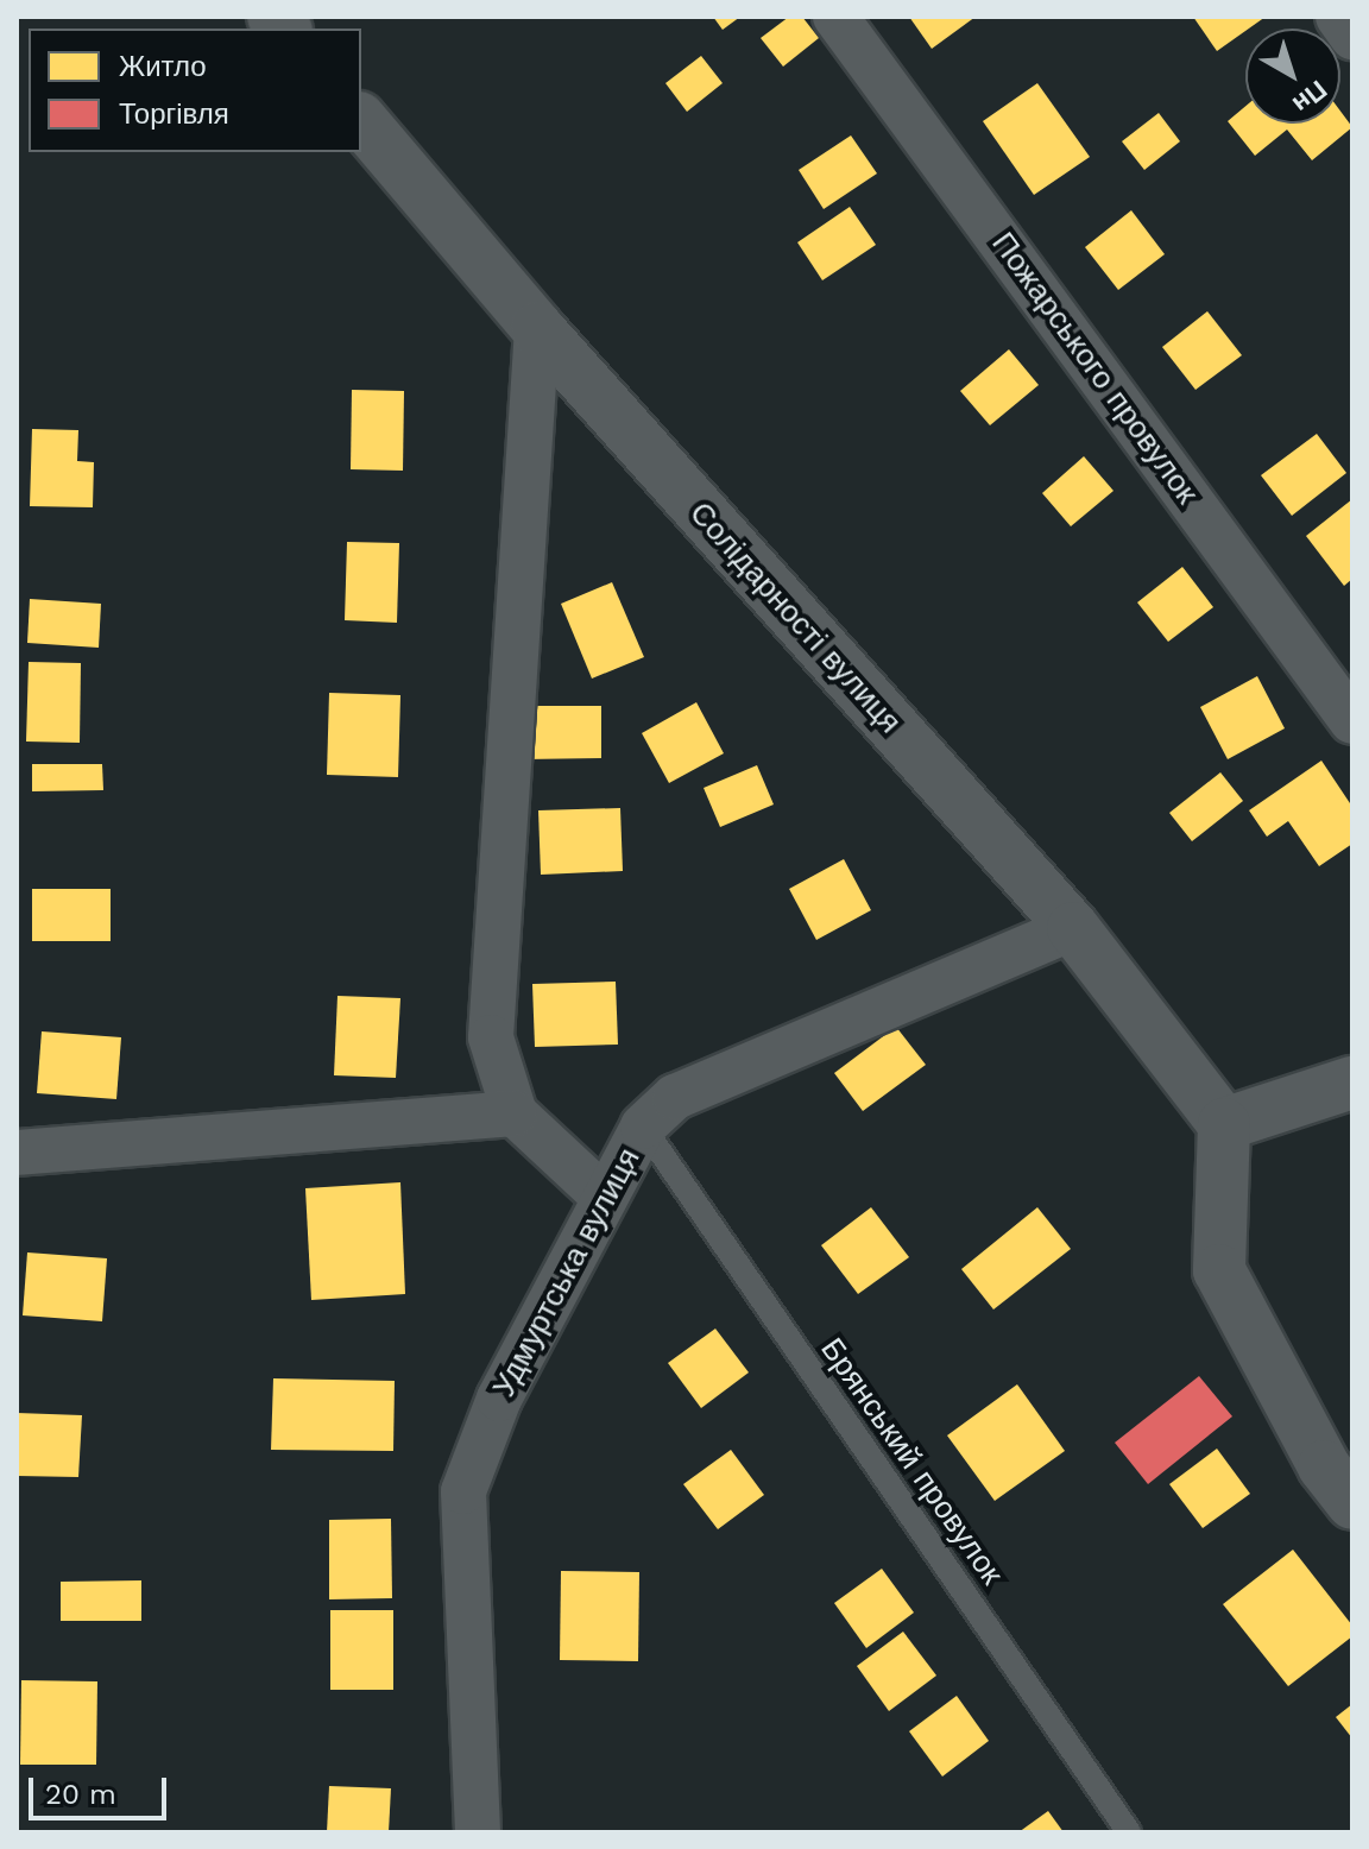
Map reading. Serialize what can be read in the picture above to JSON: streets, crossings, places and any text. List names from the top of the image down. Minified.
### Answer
{"streets":{"street":["Пожарського провулок","Солідарності вулиця","Удмуртська вулиця"],"lane":["Брянський провулок"]},"crossings":[["Солідарності вулиця","Удмуртська вулиця"],["Удмуртська вулиця","Брянський провулок"]],"legend":["Житло","Торгівля"],"scale_bar":"20 m","north":"bottom right"}
